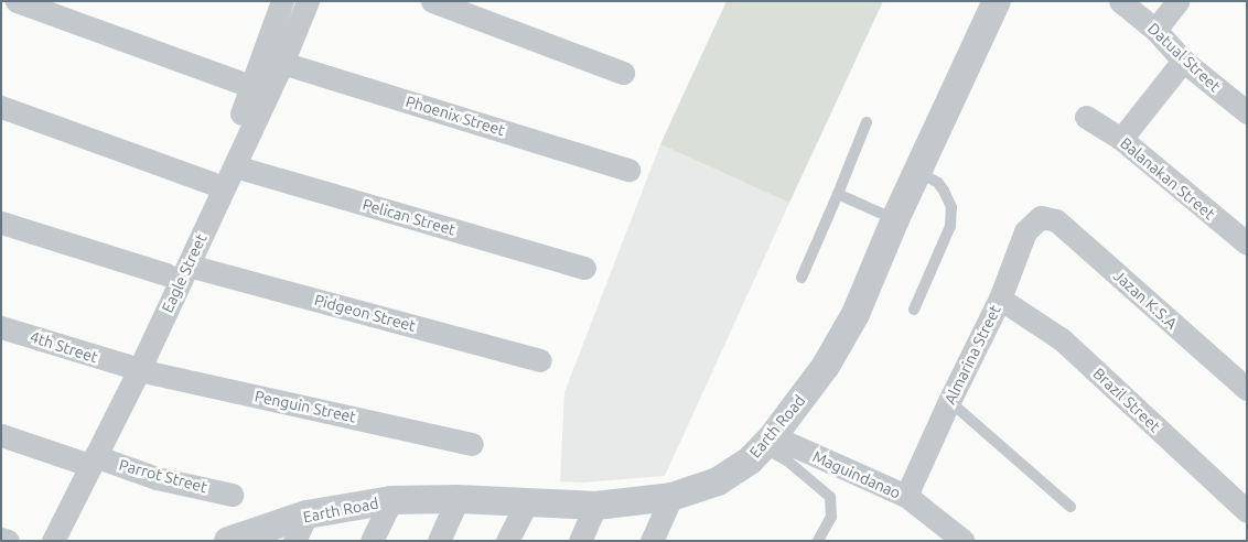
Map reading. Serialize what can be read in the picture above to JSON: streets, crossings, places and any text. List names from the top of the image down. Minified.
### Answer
{"streets":{"street":["Datual Street","Phoenix Street","Balanakan Street","Pelican Street","Eagle Street","Jazan K.S.A","Pidgeon Street","4th Street","Almarina Street","Brazil Street","Penguin Street","Earth Road","Maguindanao","Parrot Street"]},"crossings":[["Phoenix Street","Eagle Street"],["Pelican Street","Eagle Street"],["Eagle Street","Pidgeon Street"],["Eagle Street","4th Street"],["Eagle Street","Penguin Street"],["Eagle Street","Parrot Street"],["Jazan K.S.A","Almarina Street"],["4th Street","Penguin Street"],["Almarina Street","Brazil Street"],["Almarina Street","Maguindanao"],["Earth Road","Maguindanao"]]}
